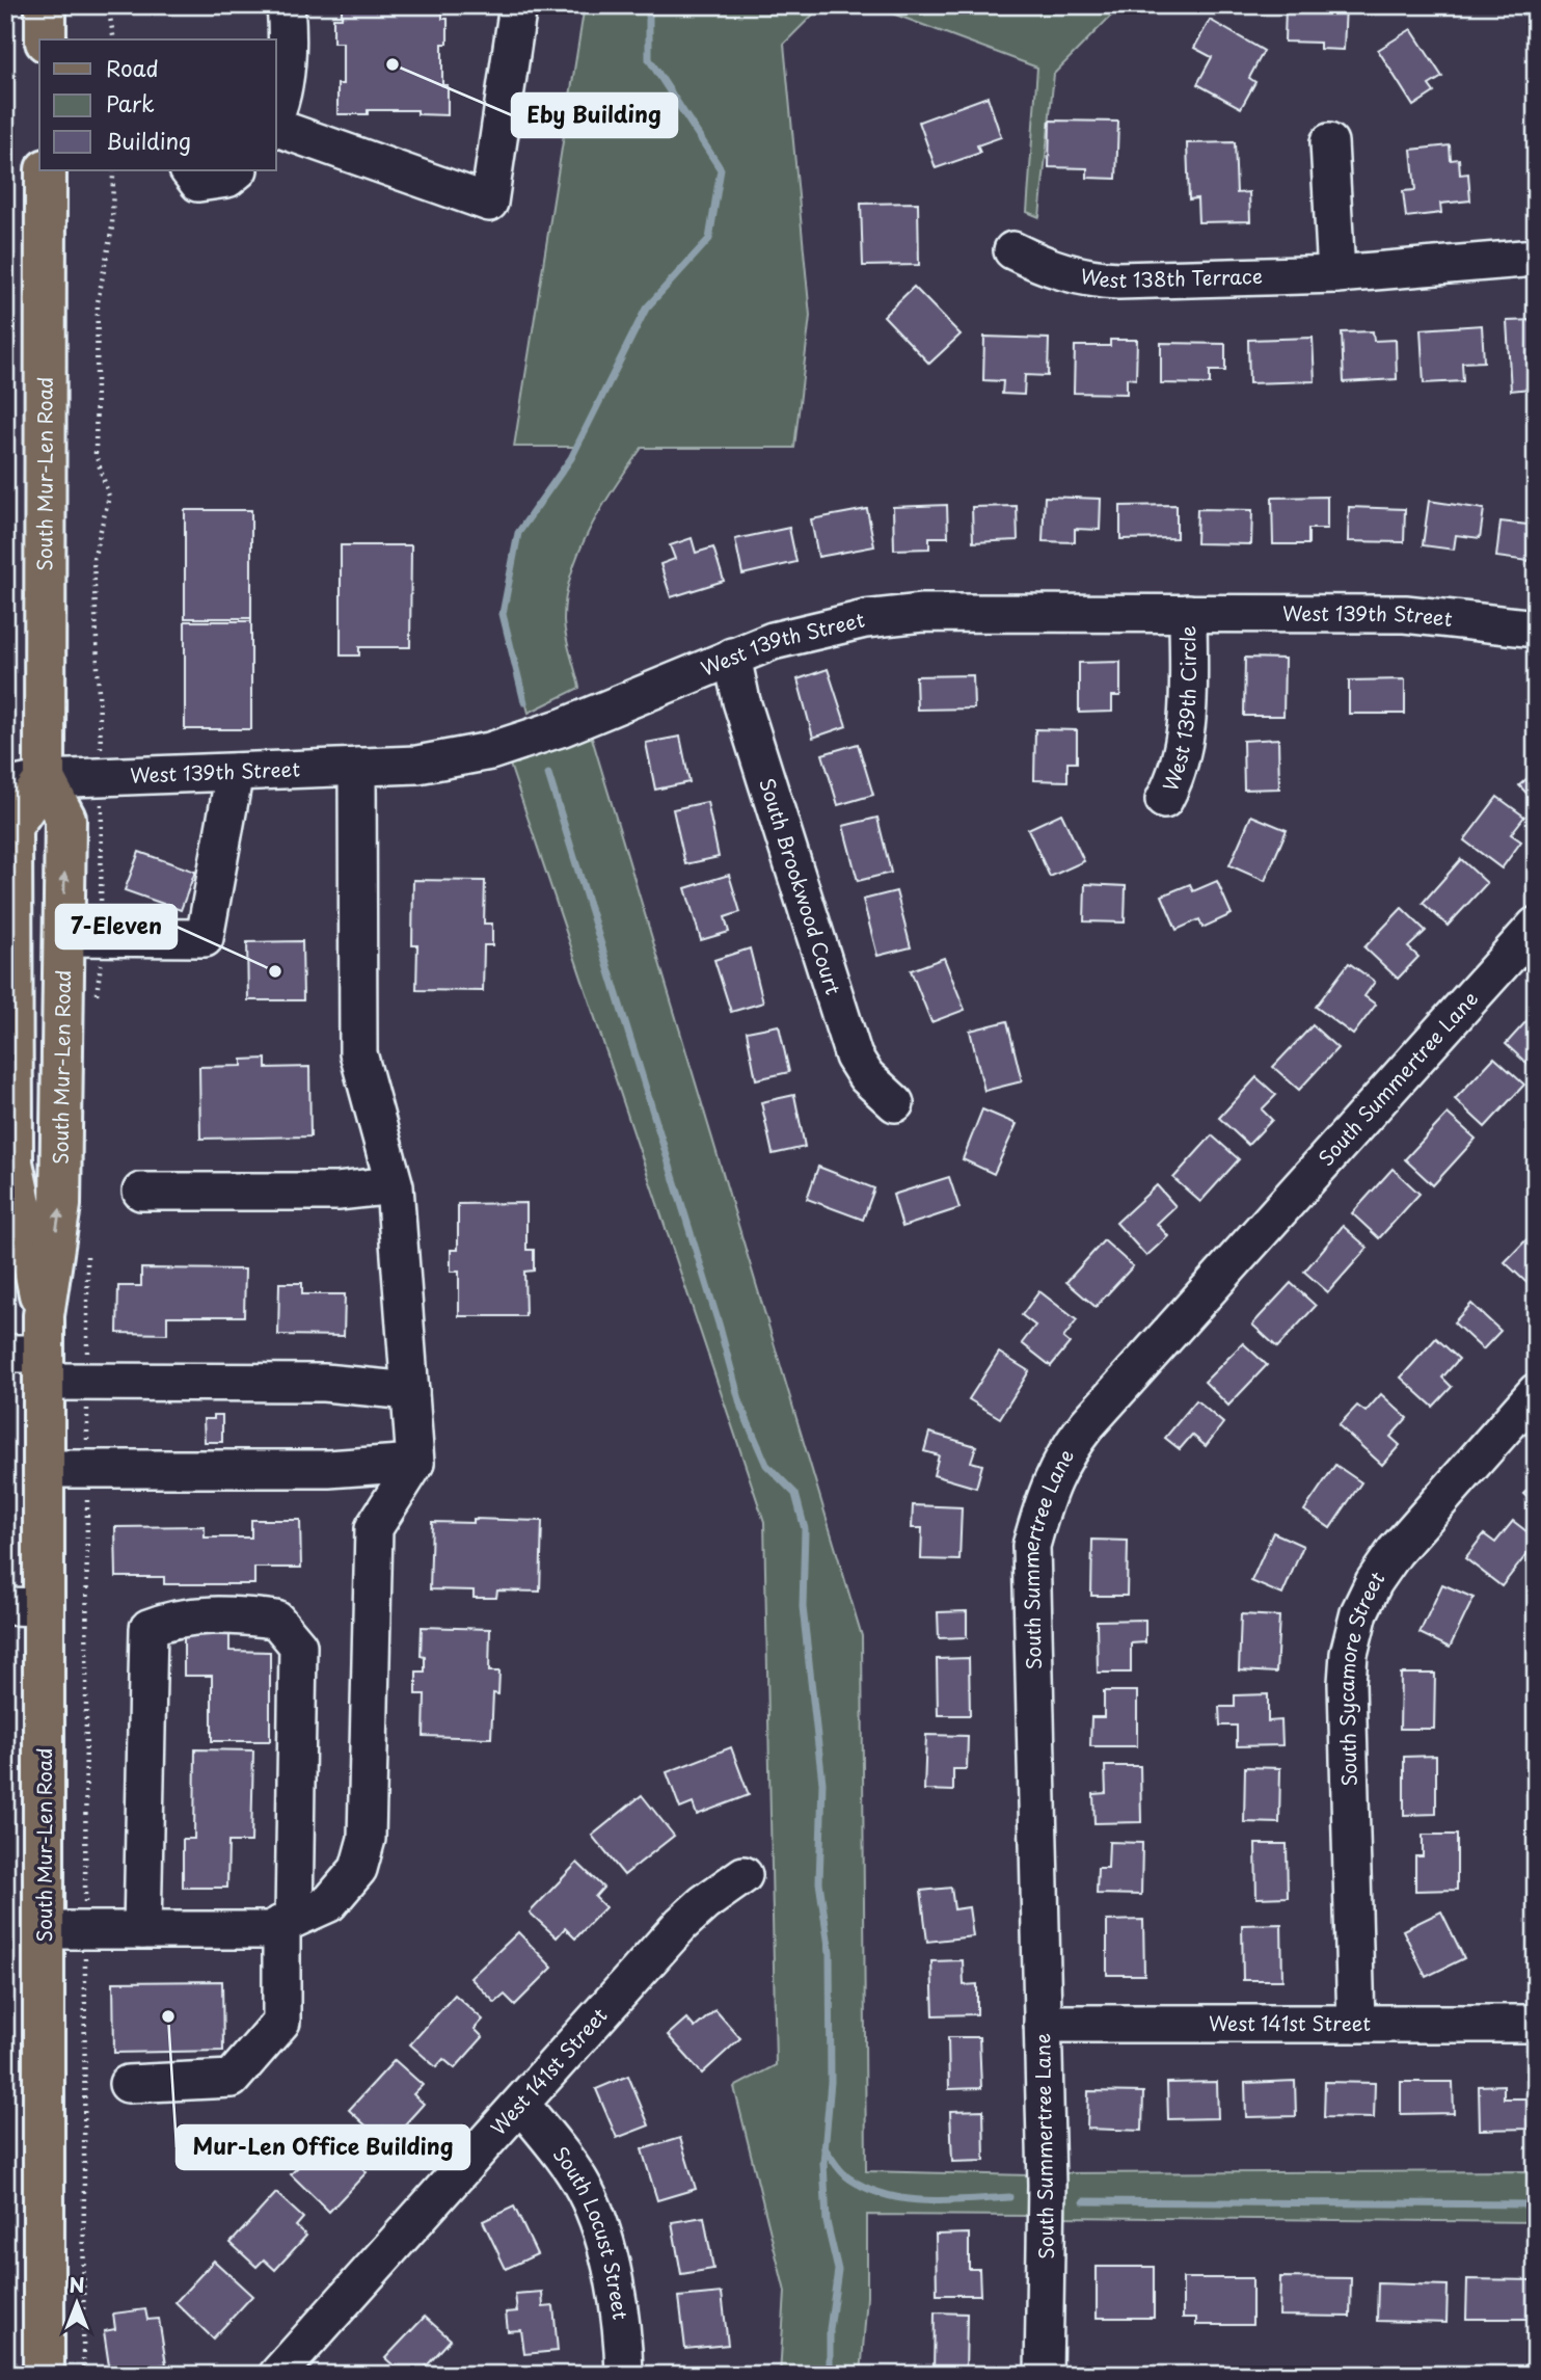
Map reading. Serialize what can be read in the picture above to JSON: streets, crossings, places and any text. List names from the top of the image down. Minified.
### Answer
{"streets":{"main road":["South Mur-Len Road"],"street":["West 138th Terrace","West 139th Street","West 139th Circle","South Brookwood Court","South Summertree Lane","South Sycamore Street","West 141st Street","South Locust Street"]},"crossings":[["South Mur-Len Road","West 139th Street"],["West 139th Street","West 139th Circle"],["West 139th Street","South Brookwood Court"],["South Summertree Lane","West 141st Street"],["South Sycamore Street","West 141st Street"],["West 141st Street","South Locust Street"]],"places":["Eby Building","7-Eleven","Mur-Len Office Building"],"legend":["Road","Park","Building"],"north":"top"}
